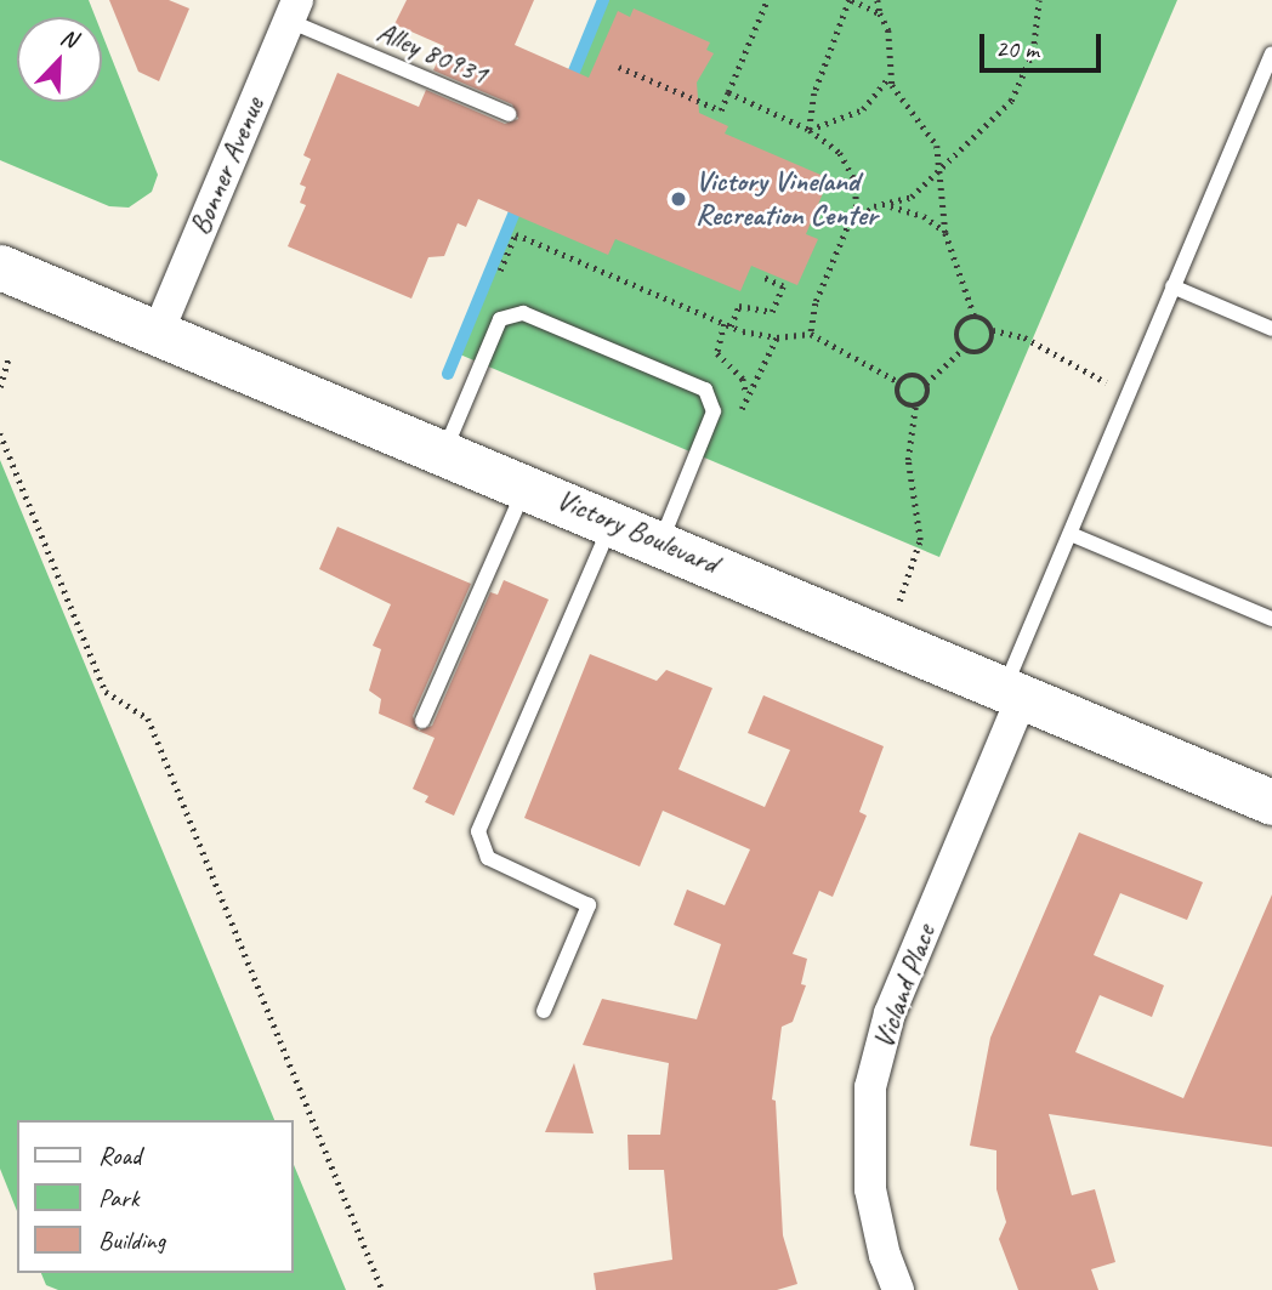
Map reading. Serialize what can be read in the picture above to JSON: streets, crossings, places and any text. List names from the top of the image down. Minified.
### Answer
{"streets":{"main road":["Victory Boulevard"],"street":["Bonner Avenue","Vicland Place"],"lane":["Alley 80931"]},"crossings":[["Alley 80931","Bonner Avenue"],["Bonner Avenue","Victory Boulevard"],["Victory Boulevard","Vicland Place"]],"places":["Victory Vineland Recreation Center"],"legend":["Road","Park","Building"],"scale_bar":"20 m","north":"top right"}
